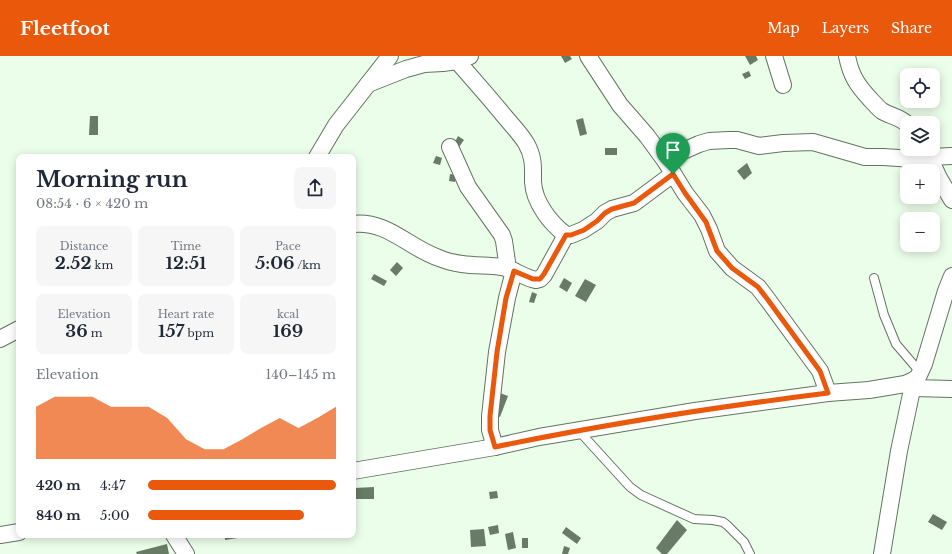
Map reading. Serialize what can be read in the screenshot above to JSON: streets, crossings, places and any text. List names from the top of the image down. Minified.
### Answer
{"page":{"header":"Fleetfoot","nav":["Map","Layers","Share"],"map_buttons":["+","−"],"heading":["Morning run","08:54 · 6 × 420 m"],"stats":[["Distance","2.52 km"],["Time","12:51"],["Pace","5:06 /km"],["Elevation","36 m"],["Heart rate","157 bpm"],["kcal","169"]],"chart":["Elevation","140–145 m"],"list":[{"name":"420 m","note":"4:47"},{"name":"840 m","note":"5:00"}]}}
